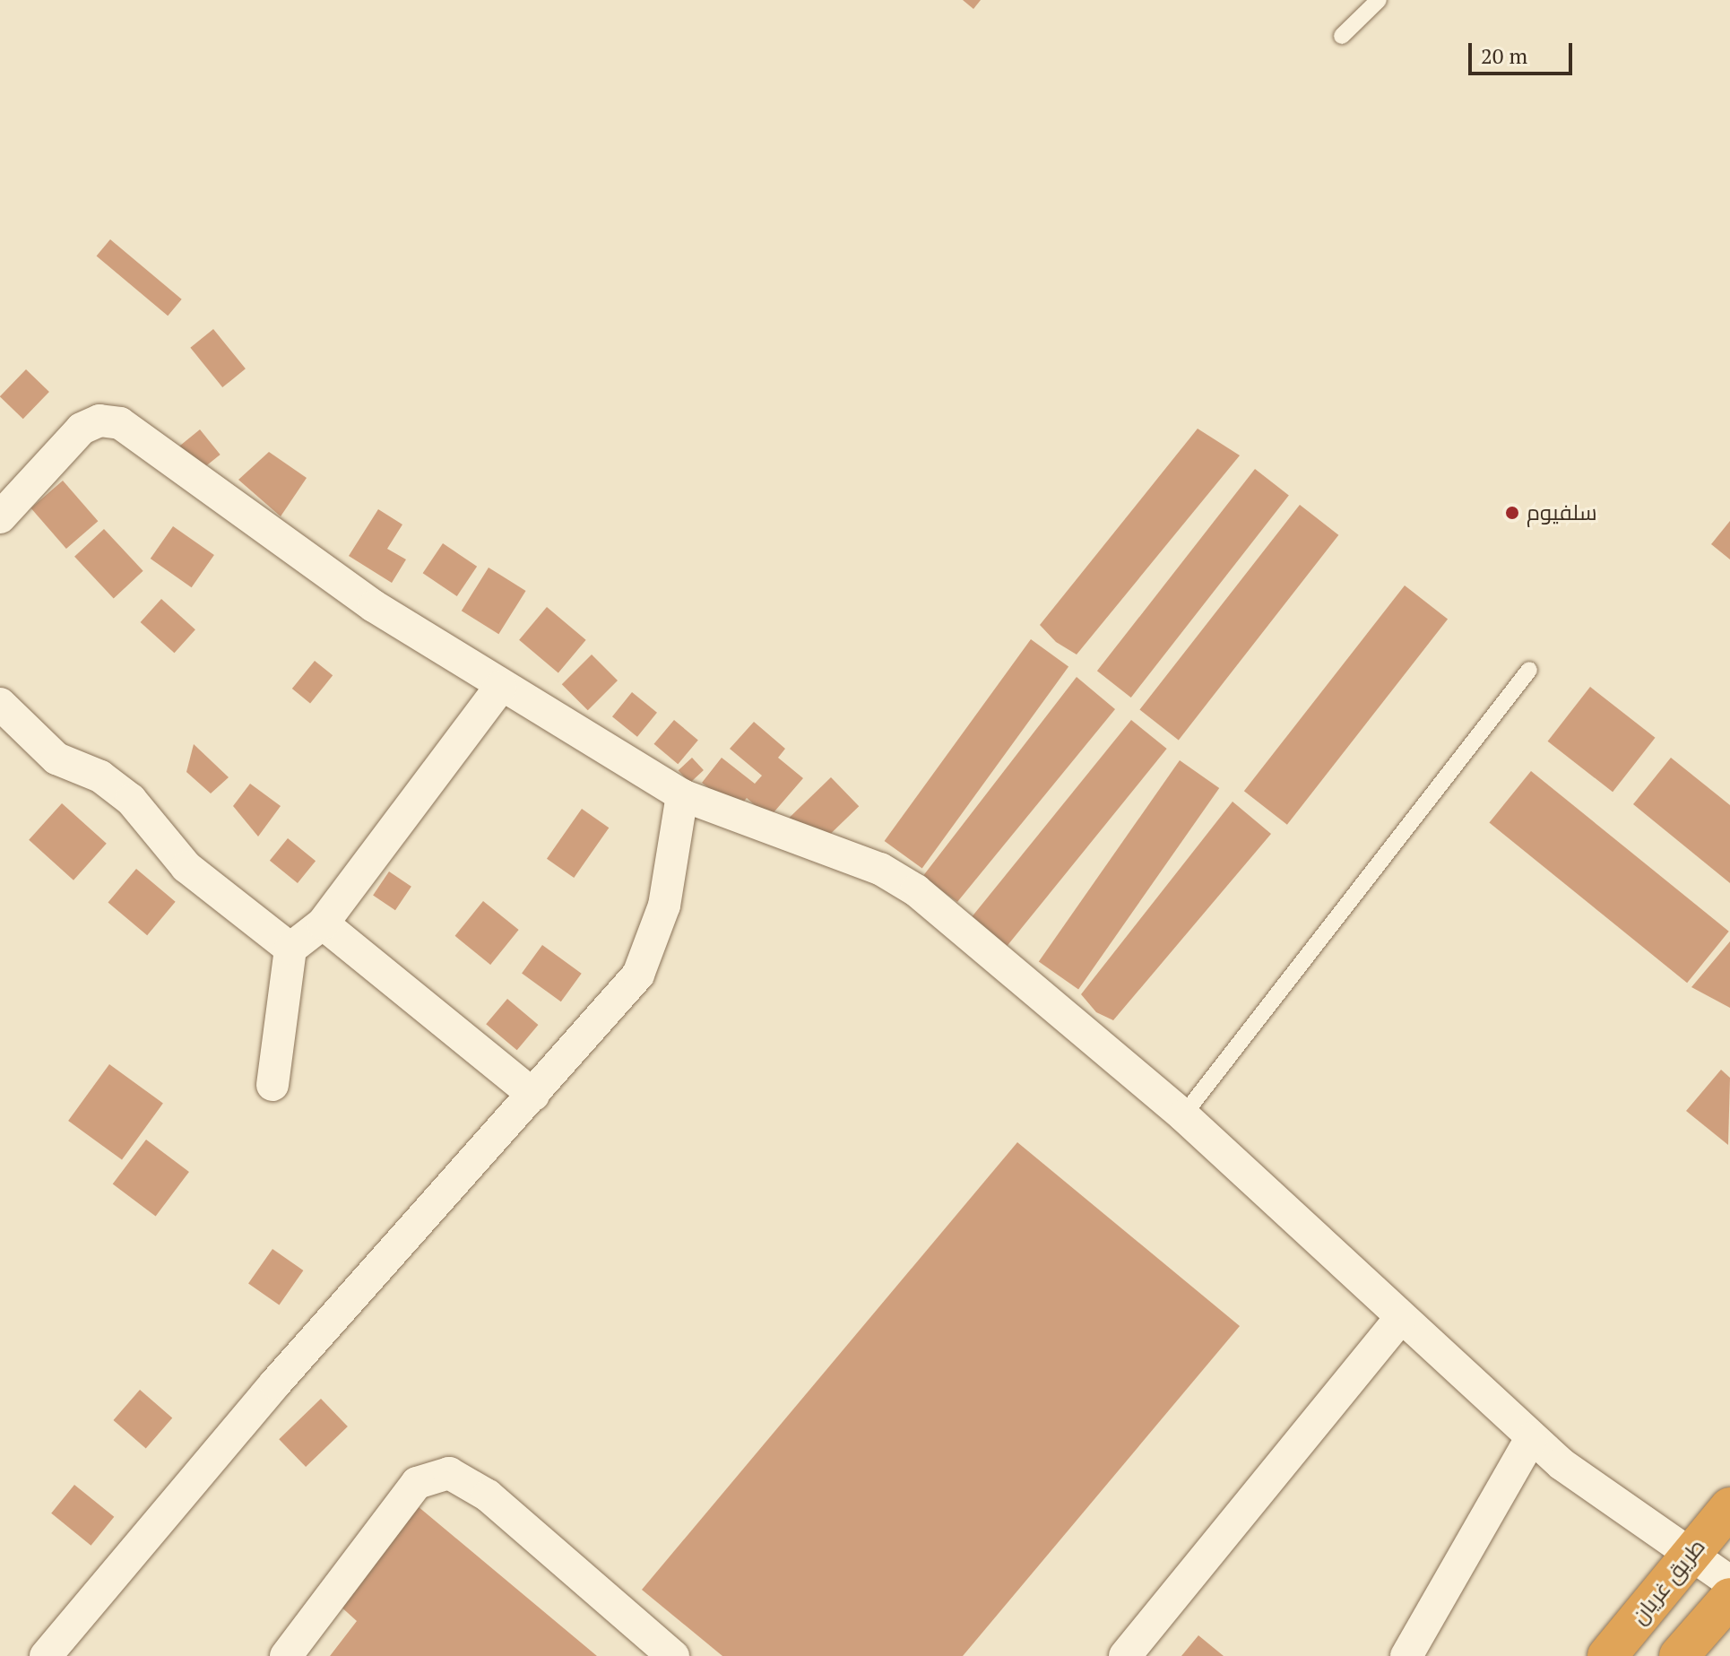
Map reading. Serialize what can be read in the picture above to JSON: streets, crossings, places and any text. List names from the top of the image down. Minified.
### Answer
{"streets":{"highway":["طريق غريان"]},"places":["سلفيوم"],"scale_bar":"20 m"}
